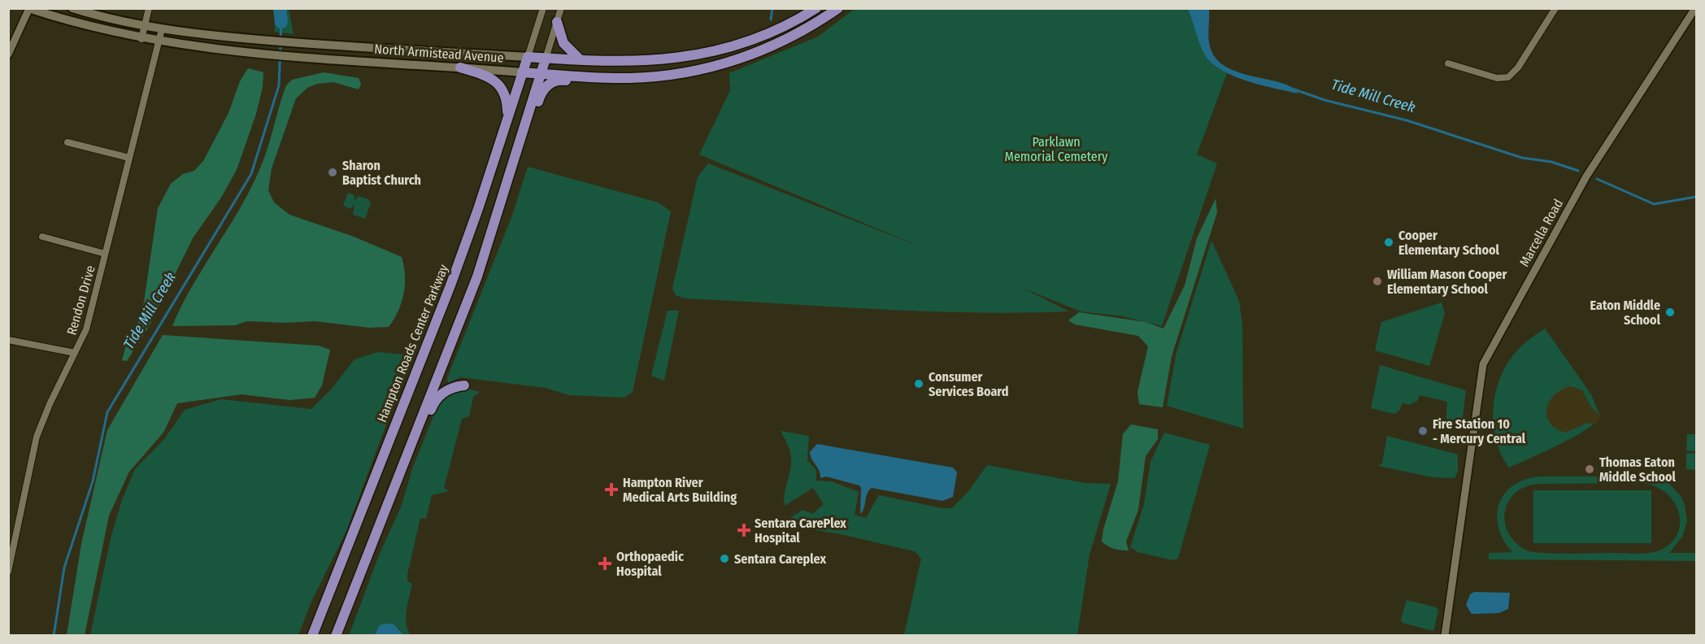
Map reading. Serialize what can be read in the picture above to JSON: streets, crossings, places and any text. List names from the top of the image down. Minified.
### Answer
{"streets":{"main road":["North Armistead Avenue","Hampton Roads Center Parkway"],"street":["Marcella Road","Rendon Drive"]},"crossings":[["North Armistead Avenue","Rendon Drive"],["North Armistead Avenue","Hampton Roads Center Parkway"]],"water":["Tide Mill Creek"],"parks":["Parklawn Memorial Cemetery"],"places":{"other":["Sharon Baptist Church","Cooper Elementary School","William Mason Cooper Elementary School","Eaton Middle School","Consumer Services Board","Fire Station 10 - Mercury Central","Thomas Eaton Middle School","Sentara Careplex"],"health":["Hampton River Medical Arts Building","Sentara CarePlex Hospital","Orthopaedic Hospital"]}}
